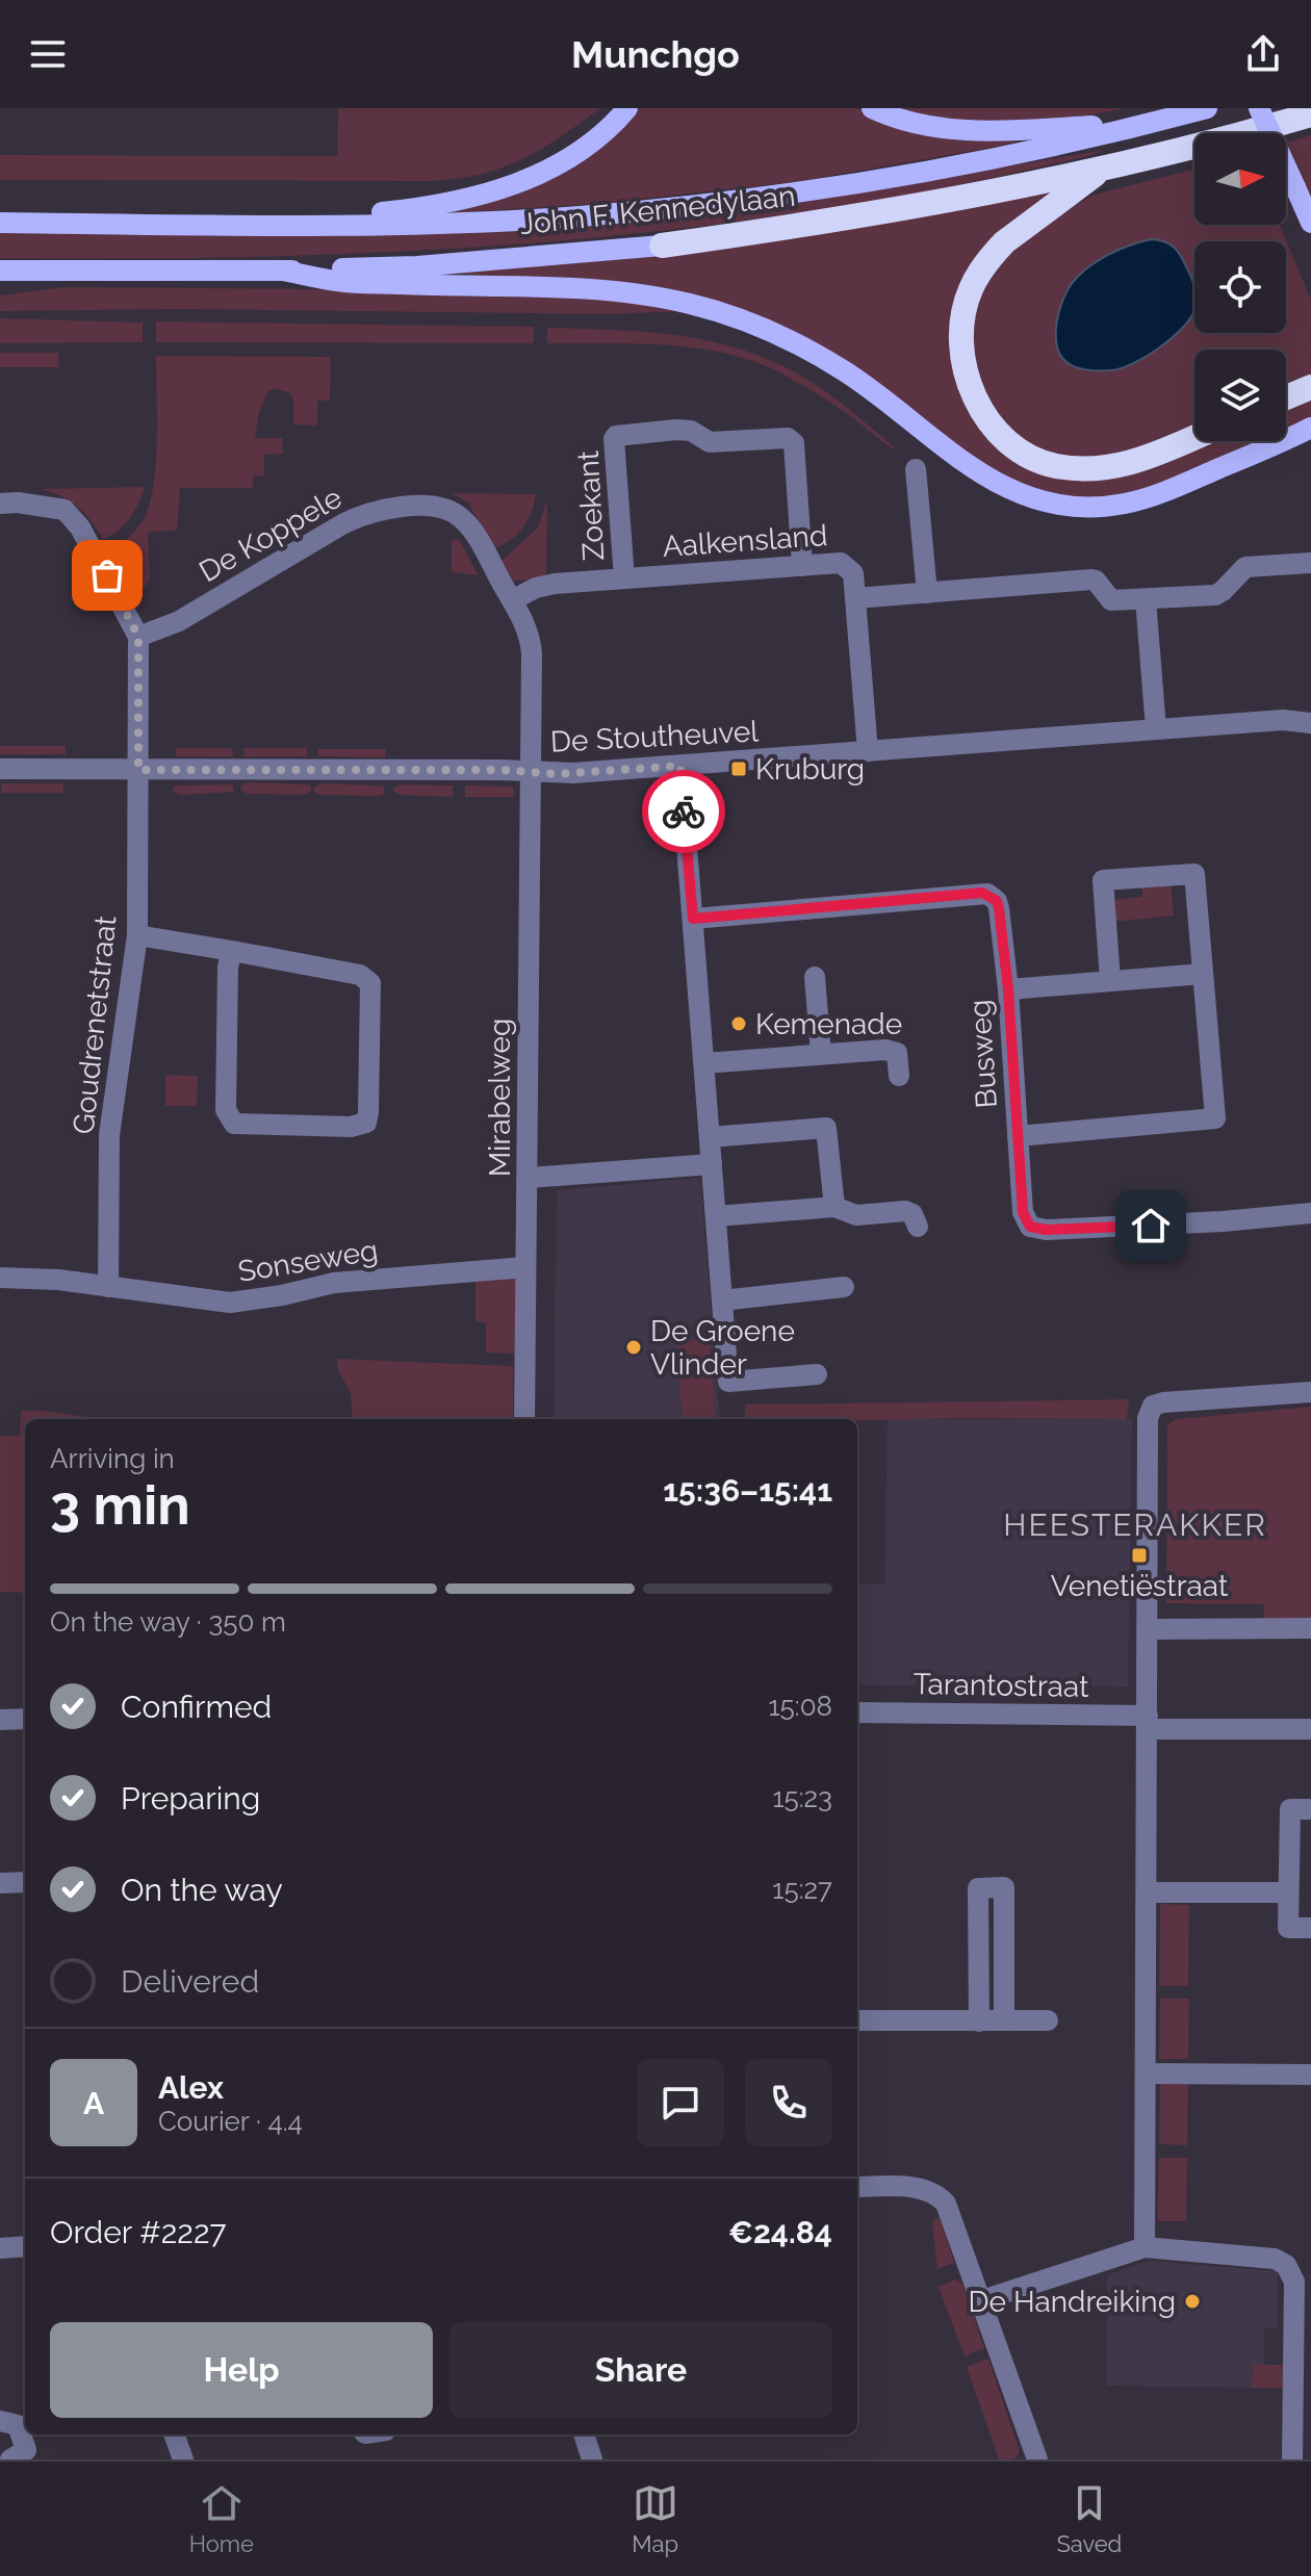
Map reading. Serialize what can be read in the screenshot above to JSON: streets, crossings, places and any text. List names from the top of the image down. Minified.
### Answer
{"streets":{"highway":["John F. Kennedylaan"],"street":["Zoekant","De Koppele","Aalkensland","De Stoutheuvel","Goudrenetstraat","Busweg","Mirabelweg","Sonseweg","Tarantostraat"]},"crossings":[["Zoekant","Aalkensland"],["De Koppele","Aalkensland"],["De Koppele","De Stoutheuvel"],["De Koppele","Mirabelweg"],["Aalkensland","De Stoutheuvel"],["De Stoutheuvel","Goudrenetstraat"],["De Stoutheuvel","Mirabelweg"],["Goudrenetstraat","Sonseweg"],["Mirabelweg","Sonseweg"]],"districts":["HEESTERAKKER"],"places":{"transit":["Kruburg","Venetiëstraat"],"other":["Kemenade","De Groene Vlinder","De Handreiking"]},"north":"right","page":{"header":"Munchgo","heading":["3 min","Arriving in","15:36–15:41"],"panel":["Alex","Courier · 4.4","Order #2227","€24.84"],"bar":"On the way · 350 m","list":[["Confirmed","15:08"],["Preparing","15:23"],["On the way","15:27"],"Delivered"],"round":"A","buttons":["Help","Share"],"tabs":["Home","Map","Saved"]}}
